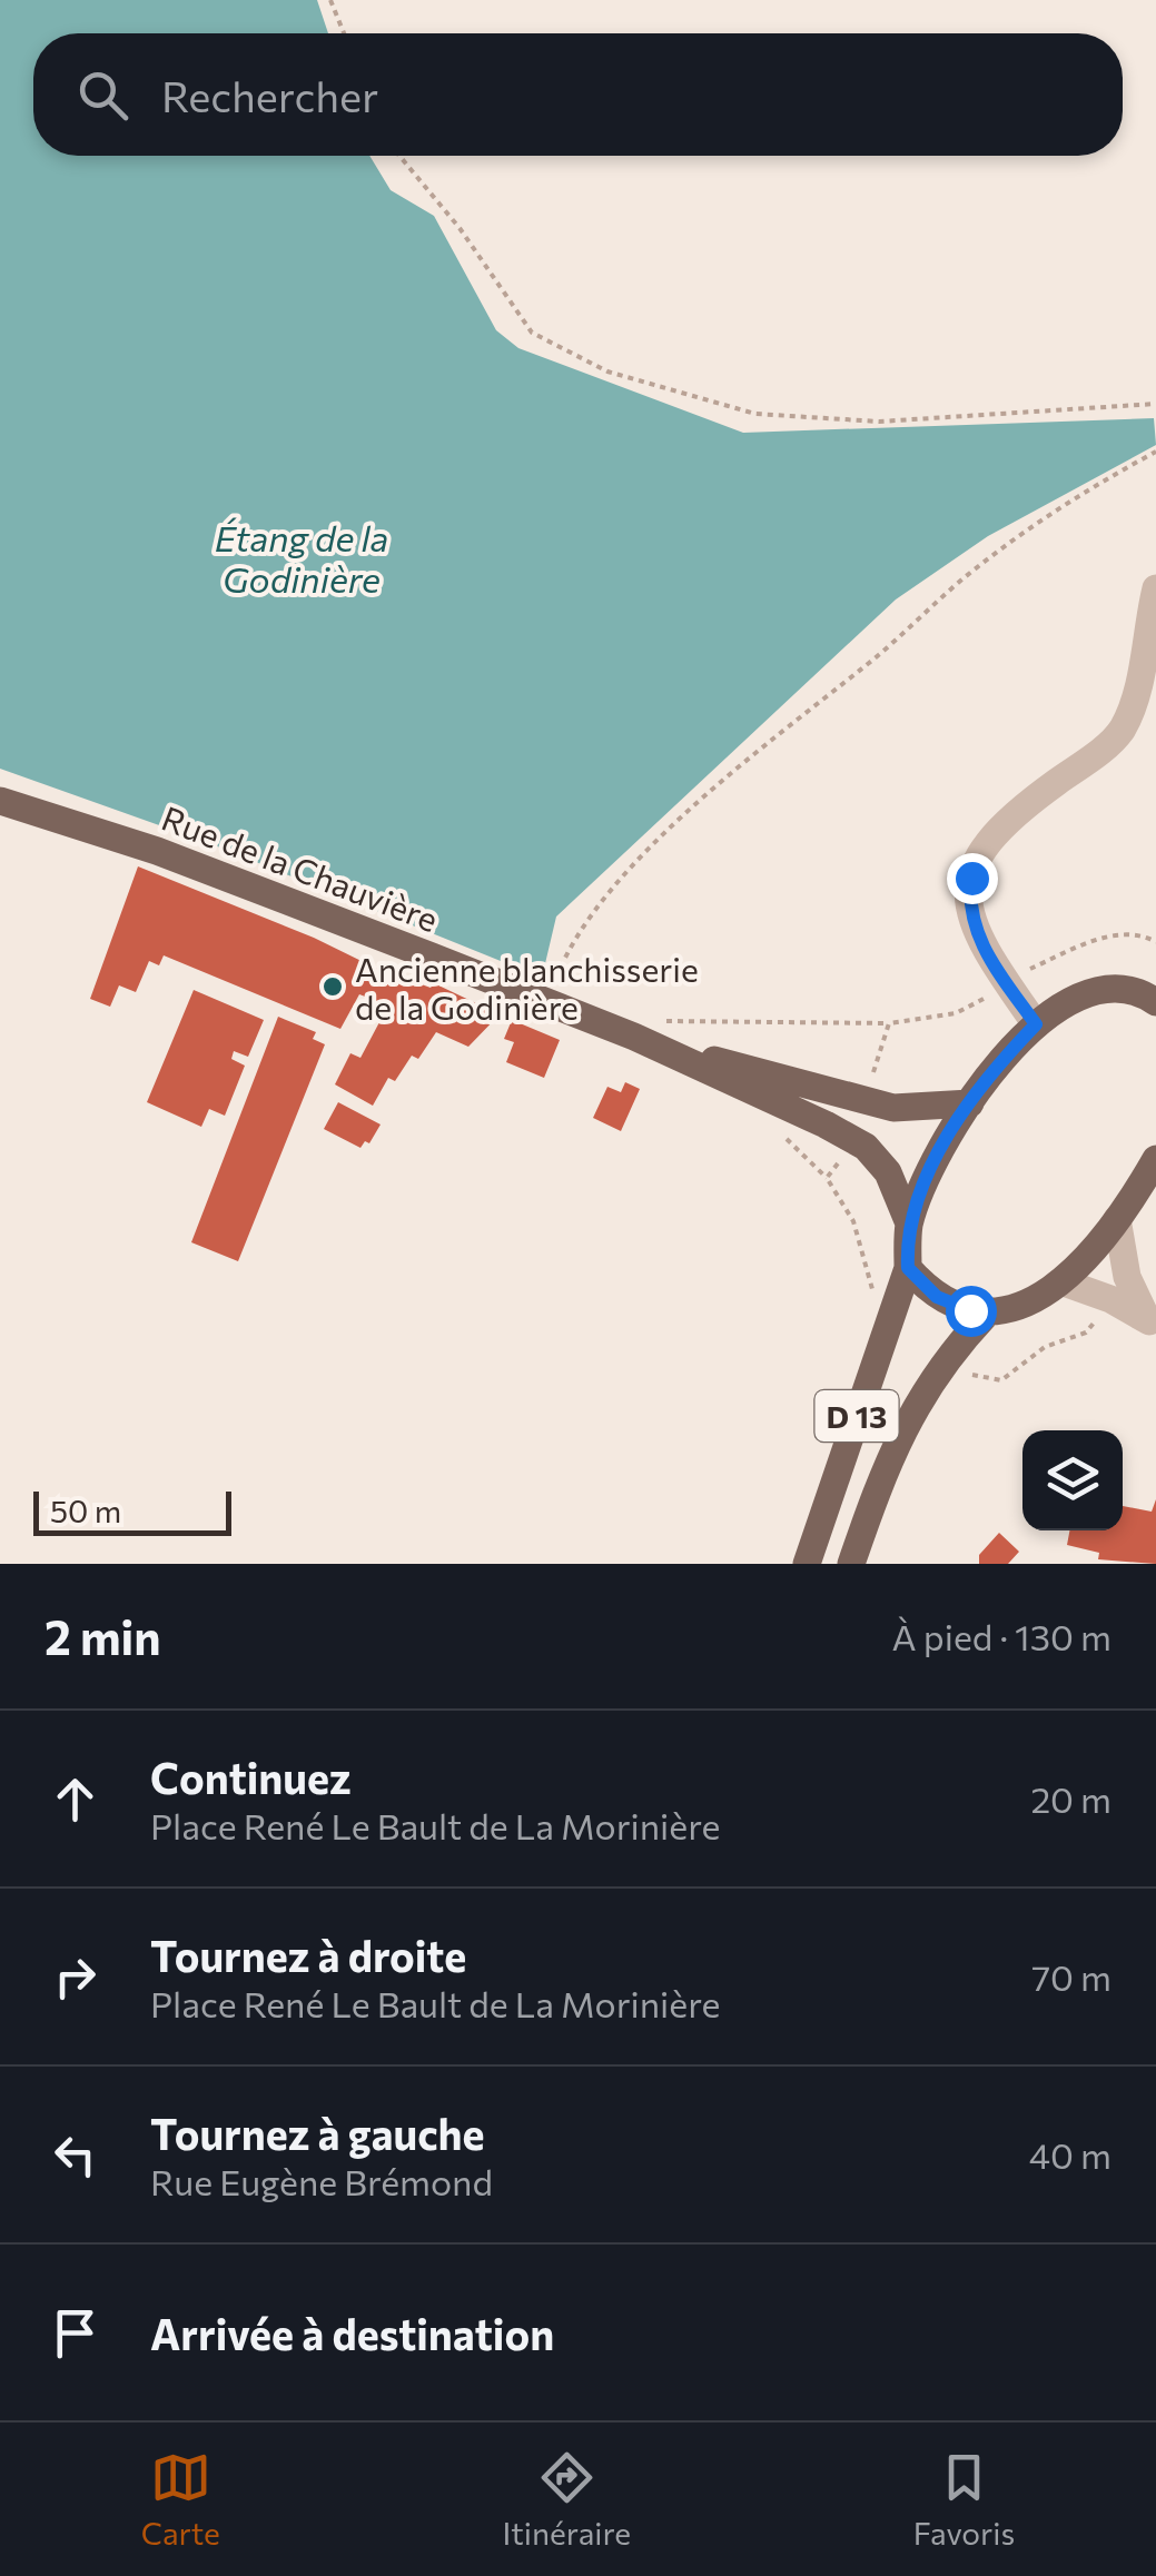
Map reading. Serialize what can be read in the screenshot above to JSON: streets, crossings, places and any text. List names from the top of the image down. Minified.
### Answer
{"streets":{"main road":["Rue de la Chauvière","D 13"]},"water":["Étang de la Godinière"],"places":["Ancienne blanchisserie de la Godinière"],"scale_bar":"50 m","page":{"search":"Rechercher","scale":"50 m","heading":["2 min","À pied · 130 m"],"list":[["Continuez","Place René Le Bault de La Morinière","20 m"],["Tournez à droite","Place René Le Bault de La Morinière","70 m"],["Tournez à gauche","Rue Eugène Brémond","40 m"],"Arrivée à destination"],"nav":["Carte","Itinéraire","Favoris"]}}
